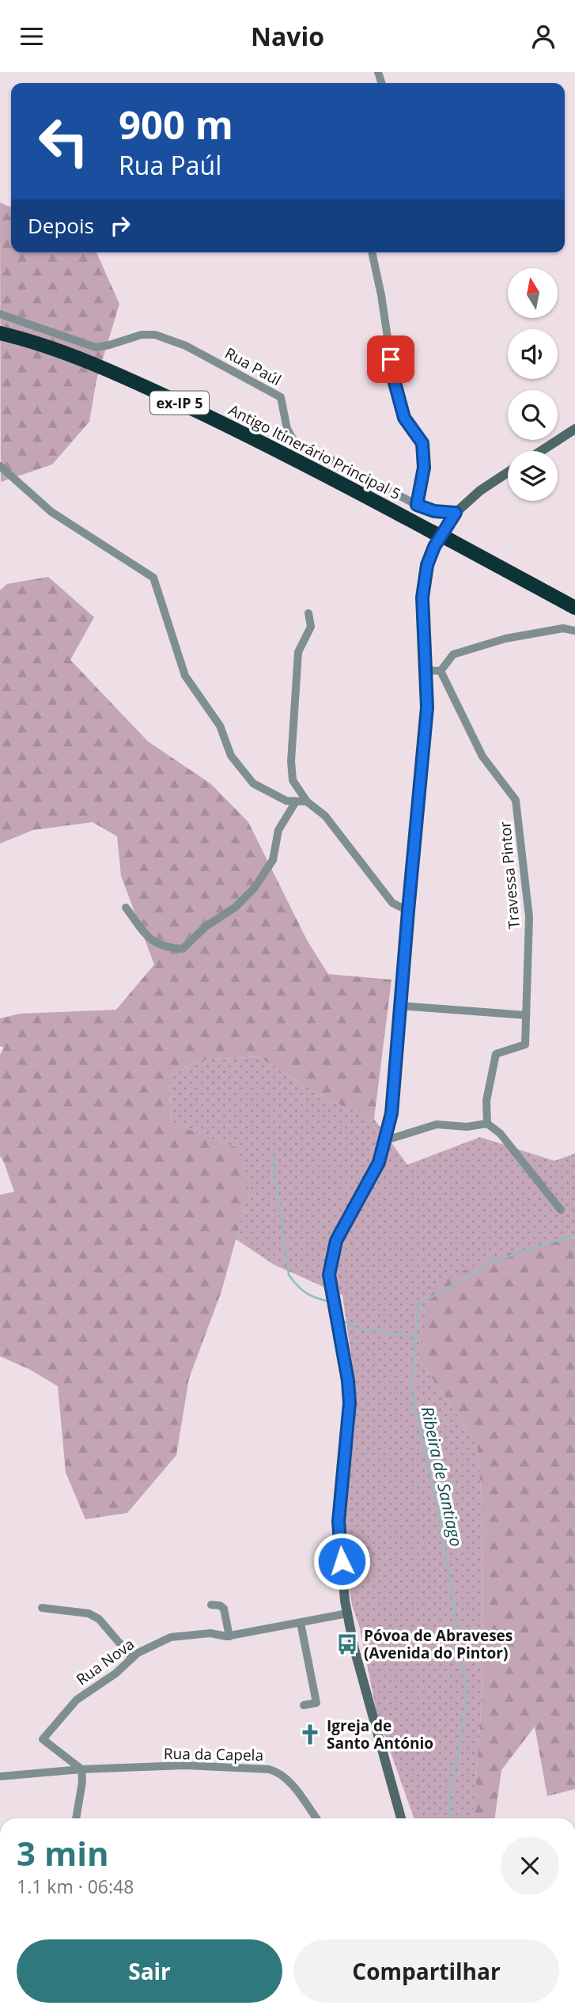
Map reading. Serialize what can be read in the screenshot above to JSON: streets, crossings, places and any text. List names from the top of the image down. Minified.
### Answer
{"streets":{"highway":["ex-IP 5","Antigo Itinerário Principal 5"],"street":["Rua Paúl","Travessa Pintor","Rua Nova","Rua da Capela"]},"crossings":[["Rua Nova","Rua da Capela"]],"water":["Ribeira de Santiago"],"places":{"bus stop":["Póvoa de Abraveses (Avenida do Pintor)"],"church":["Igreja de Santo António"]},"north":"top","page":{"header":"Navio","turn":["900 m","Rua Paúl"],"then":"Depois","heading":["3 min","1.1 km · 06:48"],"buttons":["Sair","Compartilhar"]}}
